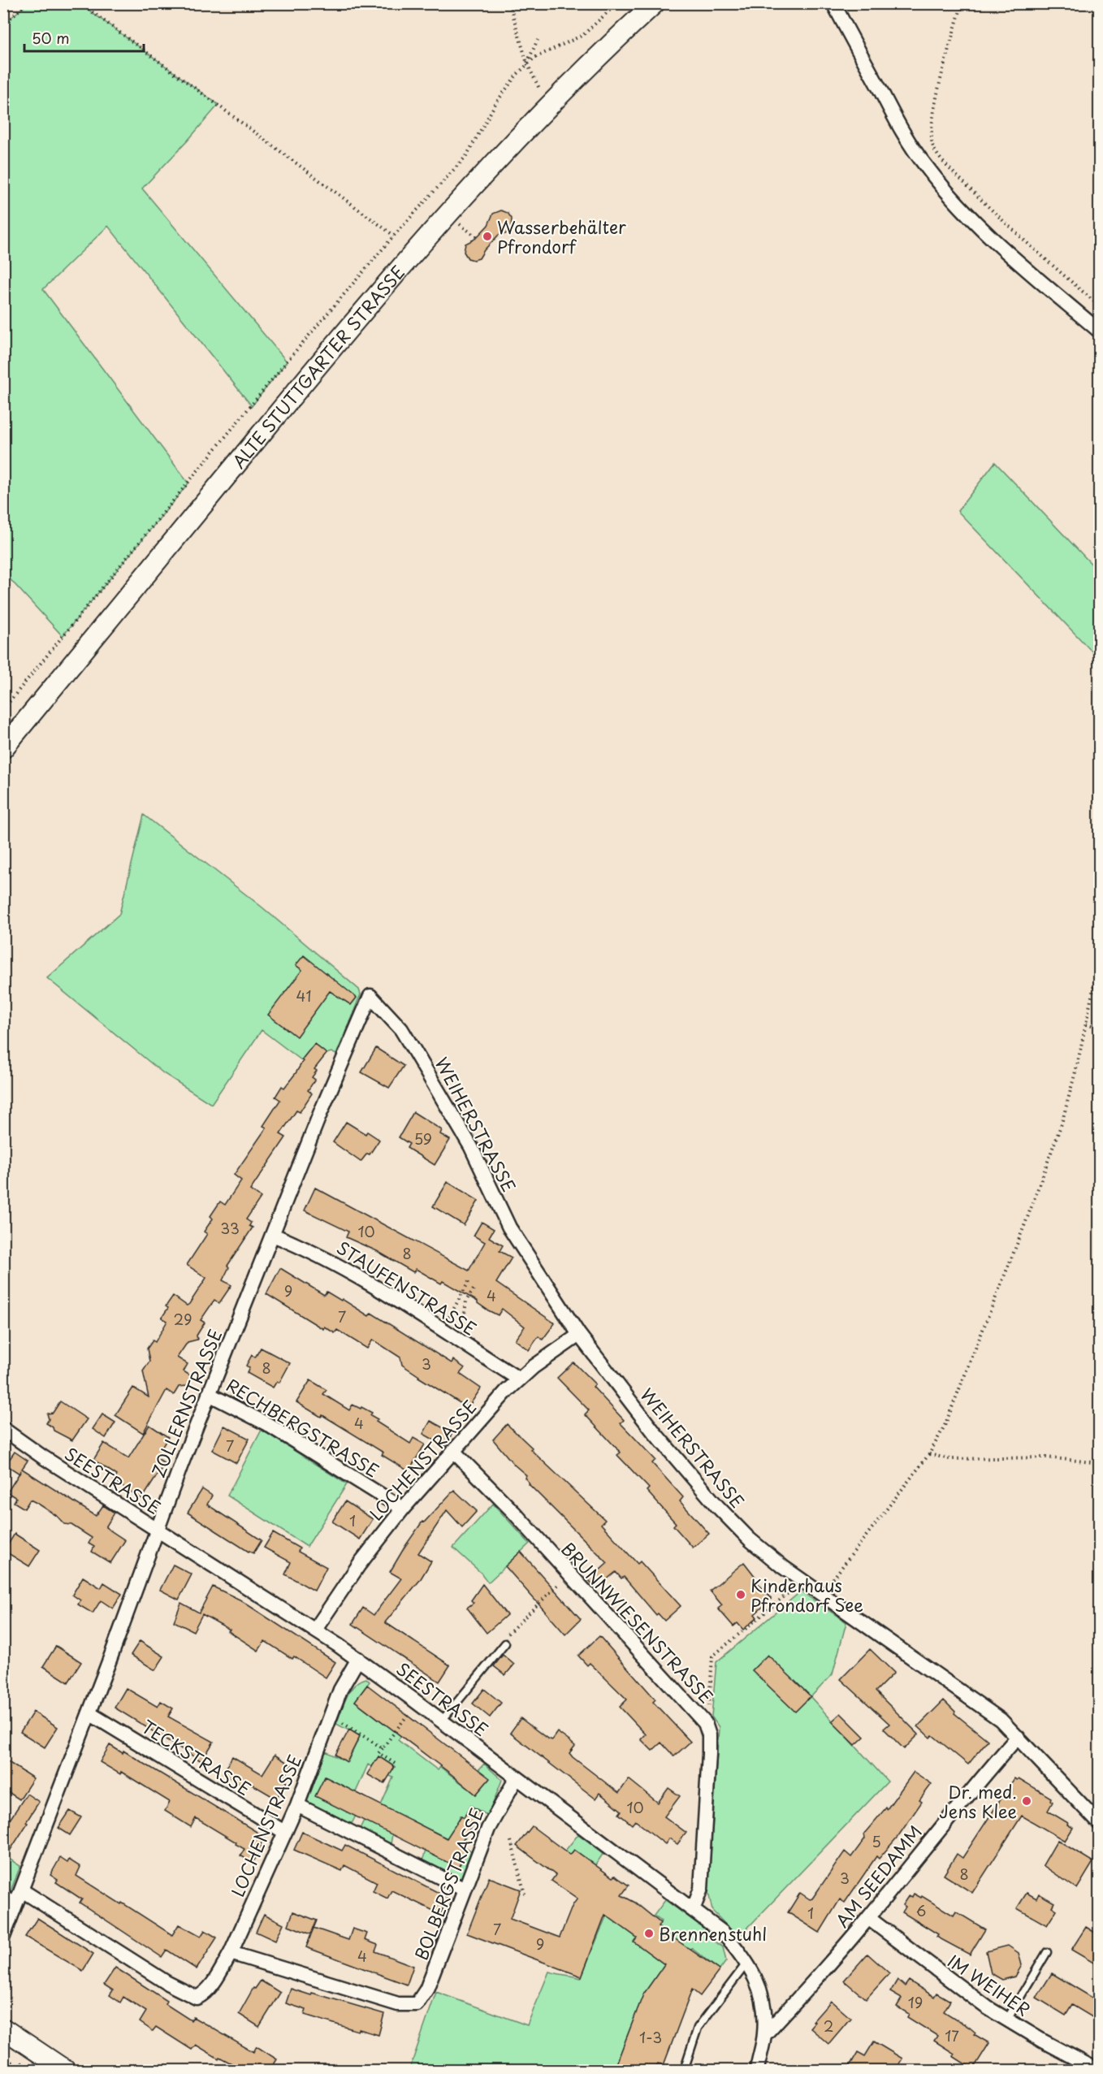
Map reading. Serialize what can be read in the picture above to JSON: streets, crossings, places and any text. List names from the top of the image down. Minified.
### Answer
{"streets":{"street":["ALTE STUTTGARTER STRASSE","WEIHERSTRASSE","STAUFENSTRASSE","ZOLLERNSTRASSE","RECHBERGSTRASSE","LOCHENSTRASSE","SEESTRASSE","BRUNNWIESENSTRASSE","TECKSTRASSE","AM SEEDAMM","BOLBERGSTRASSE","IM WEIHER"]},"crossings":[["WEIHERSTRASSE","ZOLLERNSTRASSE"],["WEIHERSTRASSE","LOCHENSTRASSE"],["WEIHERSTRASSE","AM SEEDAMM"],["STAUFENSTRASSE","ZOLLERNSTRASSE"],["STAUFENSTRASSE","LOCHENSTRASSE"],["ZOLLERNSTRASSE","RECHBERGSTRASSE"],["ZOLLERNSTRASSE","LOCHENSTRASSE"],["ZOLLERNSTRASSE","SEESTRASSE"],["ZOLLERNSTRASSE","TECKSTRASSE"],["RECHBERGSTRASSE","LOCHENSTRASSE"],["LOCHENSTRASSE","SEESTRASSE"],["LOCHENSTRASSE","BRUNNWIESENSTRASSE"],["LOCHENSTRASSE","TECKSTRASSE"],["LOCHENSTRASSE","BOLBERGSTRASSE"],["SEESTRASSE","BRUNNWIESENSTRASSE"],["SEESTRASSE","AM SEEDAMM"],["SEESTRASSE","BOLBERGSTRASSE"],["AM SEEDAMM","IM WEIHER"]],"places":["Wasserbehälter Pfrondorf","Kinderhaus Pfrondorf See","Dr. med. Jens Klee","Brennenstuhl"],"house_numbers":["41","59","33","10","8","9","4","7","29","3","8","4","7","1","10","5","8","3","6","1","7","9","4","19","2","17","1-3"],"scale_bar":"50 m"}
